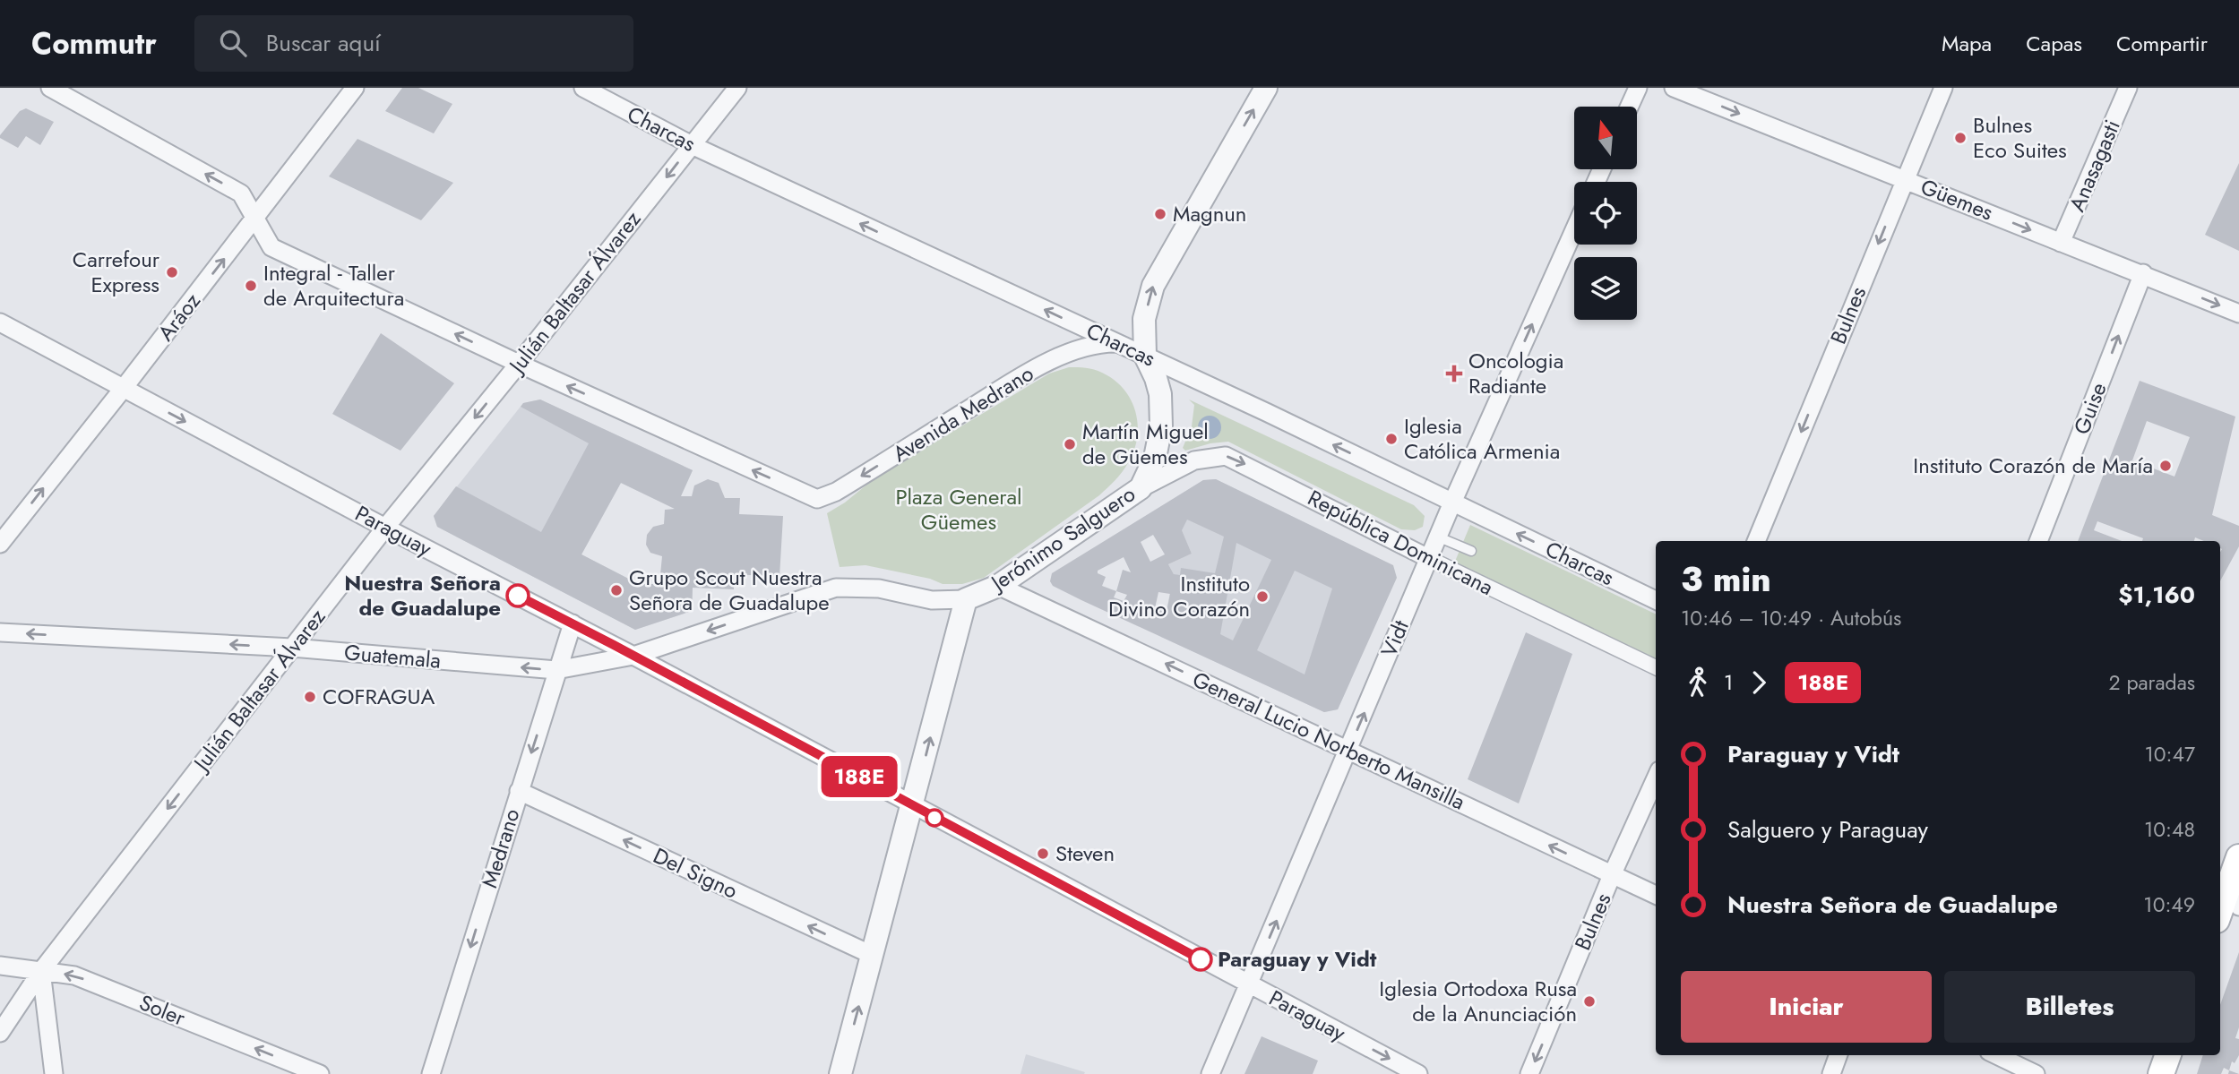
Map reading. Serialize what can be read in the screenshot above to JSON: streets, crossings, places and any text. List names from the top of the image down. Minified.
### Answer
{"streets":{"street":["Charcas","Anasagasti","Güemes","Julián Baltasar Álvarez","Bulnes","Aráoz","Guise","Avenida Medrano","Paraguay","Jerónimo Salguero","República Dominicana","Vidt","Guatemala","General Lucio Norberto Mansilla","Medrano","Del Signo","Soler"]},"crossings":[["Charcas","Julián Baltasar Álvarez"],["Charcas","Avenida Medrano"],["Charcas","Jerónimo Salguero"],["Charcas","Vidt"],["Anasagasti","Güemes"],["Güemes","Bulnes"],["Güemes","Guise"],["Julián Baltasar Álvarez","Avenida Medrano"],["Julián Baltasar Álvarez","Paraguay"],["Julián Baltasar Álvarez","Guatemala"],["Julián Baltasar Álvarez","Soler"],["Bulnes","General Lucio Norberto Mansilla"],["Aráoz","Paraguay"],["Paraguay","Jerónimo Salguero"],["Paraguay","Vidt"],["Paraguay","Guatemala"],["Paraguay","Medrano"],["Jerónimo Salguero","República Dominicana"],["Jerónimo Salguero","General Lucio Norberto Mansilla"],["Jerónimo Salguero","Del Signo"],["República Dominicana","Vidt"],["Vidt","General Lucio Norberto Mansilla"],["Guatemala","Medrano"],["Medrano","Del Signo"]],"one_way":["Charcas","Güemes","Julián Baltasar Álvarez","Bulnes","Aráoz","Guise","Jerónimo Salguero","República Dominicana","Vidt","Guatemala","General Lucio Norberto Mansilla","Medrano","Del Signo","Soler"],"parks":["Plaza General Güemes"],"places":{"other":["Bulnes Eco Suites","Magnun","Carrefour Express","Integral - Taller de Arquitectura","Iglesia Católica Armenia","Martín Miguel de Güemes","Instituto Corazón de María","Grupo Scout Nuestra Señora de Guadalupe","Nuestra Señora de Guadalupe","Instituto Divino Corazón","COFRAGUA","Steven","Paraguay y Vidt","Iglesia Ortodoxa Rusa de la Anunciación"],"health":["Oncologia Radiante"]},"lines":["bus line 188E"],"north":"top","page":{"header":"Commutr","search":"Buscar aquí","nav":["Mapa","Capas","Compartir"],"on_map":"188E","heading":["3 min","10:46 – 10:49 · Autobús","$1,160"],"legs":["1","188E","2 paradas"],"list":[{"name":"Paraguay y Vidt","value":"10:47"},{"name":"Salguero y Paraguay","value":"10:48"},{"name":"Nuestra Señora de Guadalupe","value":"10:49"}],"buttons":["Iniciar","Billetes"]}}
